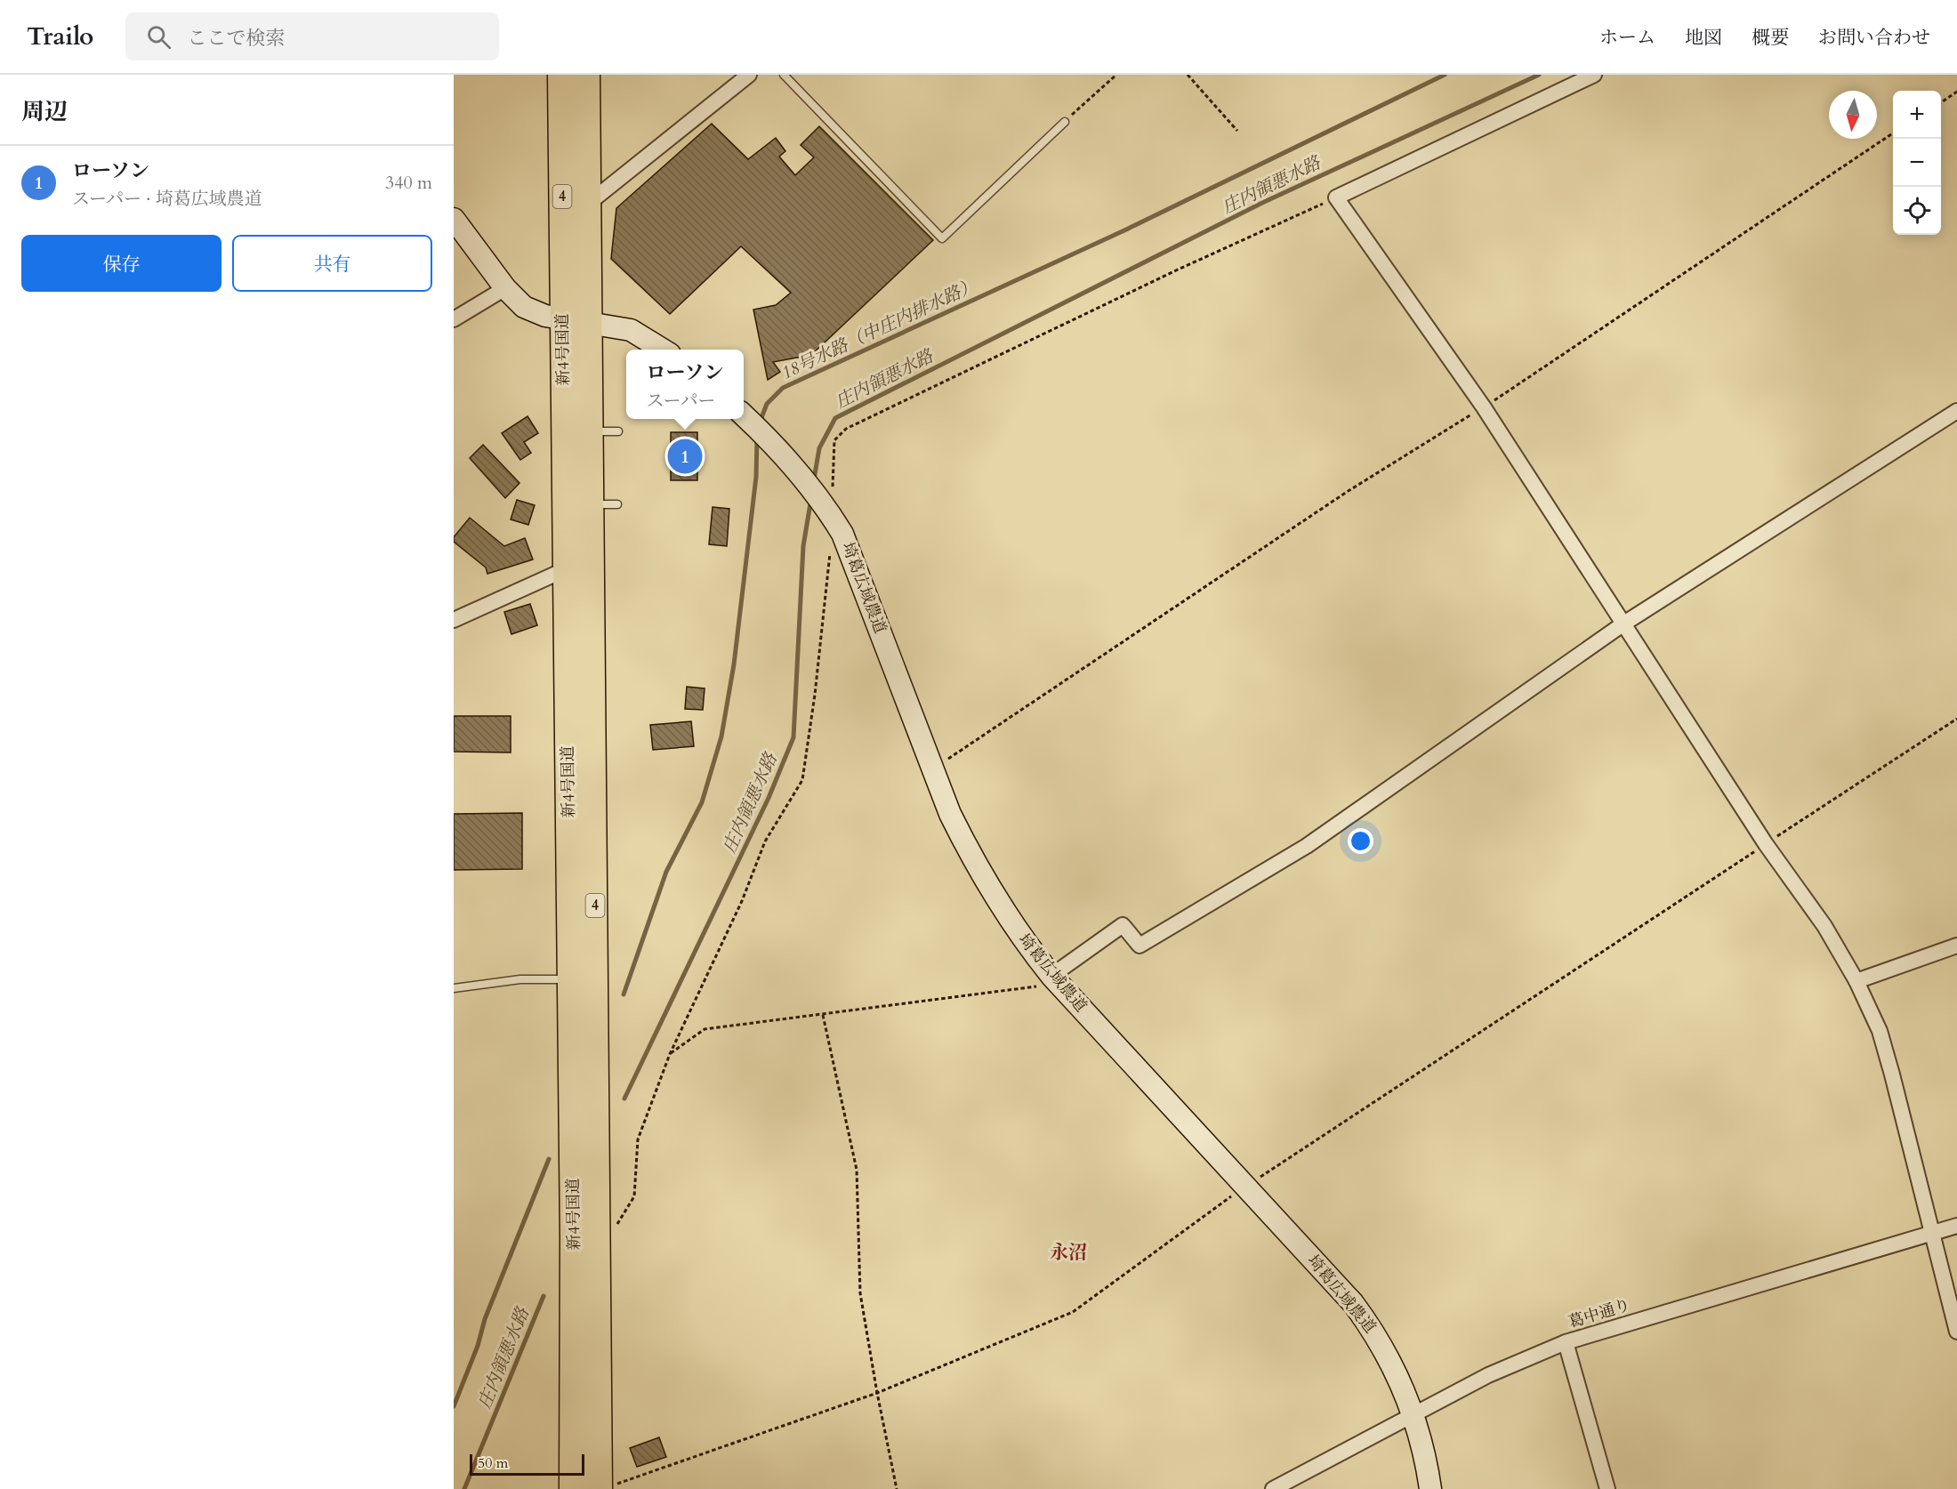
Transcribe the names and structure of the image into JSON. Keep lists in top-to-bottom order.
{
  "streets": {
    "highway": ["4", "新4号国道"],
    "street": ["埼葛広域農道", "葛中通り"]
  },
  "crossings": [
    ["埼葛広域農道", "葛中通り"]
  ],
  "districts": ["永沼"],
  "water": ["庄内領悪水路", "18号水路（中庄内排水路）"],
  "scale_bar": "50 m",
  "north": "bottom",
  "page": {
    "header": "Trailo",
    "search": "ここで検索",
    "nav": [
      "ホーム",
      "地図",
      "概要",
      "お問い合わせ"
    ],
    "heading": "周辺",
    "map_buttons": ["+", "−"],
    "list": [
      {
        "mark": "1",
        "name": "ローソン",
        "note": "スーパー · 埼葛広域農道",
        "value": "340 m"
      }
    ],
    "buttons": ["保存", "共有"],
    "popup": ["ローソン", "スーパー"],
    "pins": "1",
    "scale": "50 m"
  }
}
